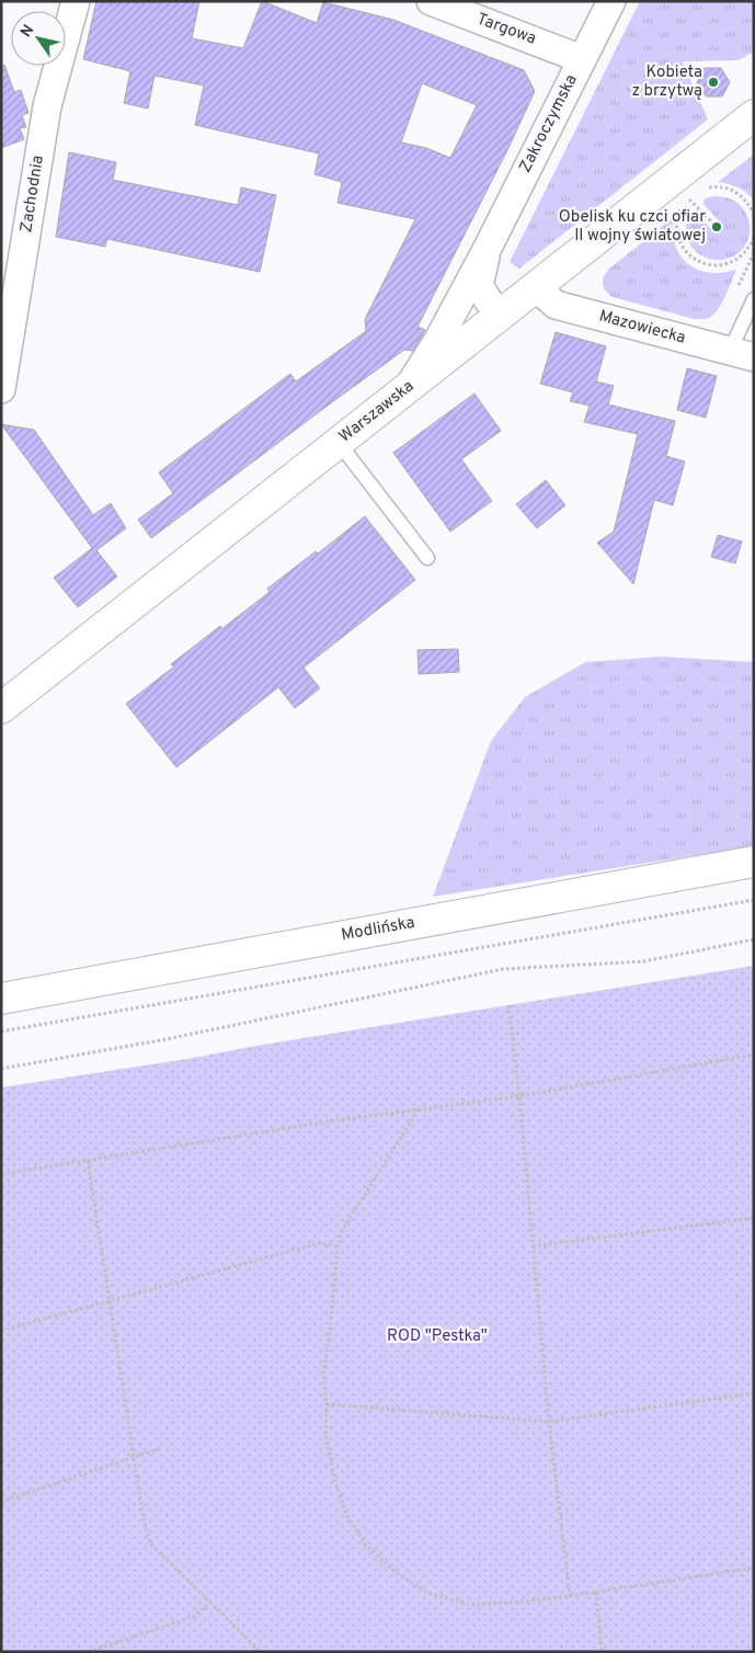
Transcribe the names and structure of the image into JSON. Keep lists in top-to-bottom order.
{
  "streets": {
    "street": [
      "Targowa",
      "Zakroczymska",
      "Zachodnia",
      "Mazowiecka",
      "Warszawska",
      "Modlińska"
    ]
  },
  "crossings": [
    ["Targowa", "Zakroczymska"],
    ["Zakroczymska", "Warszawska"],
    ["Mazowiecka", "Warszawska"]
  ],
  "parks": ["ROD \"Pestka\""],
  "places": ["Kobieta z brzytwą", "Obelisk ku czci ofiar II wojny światowej"],
  "north": "top left"
}
